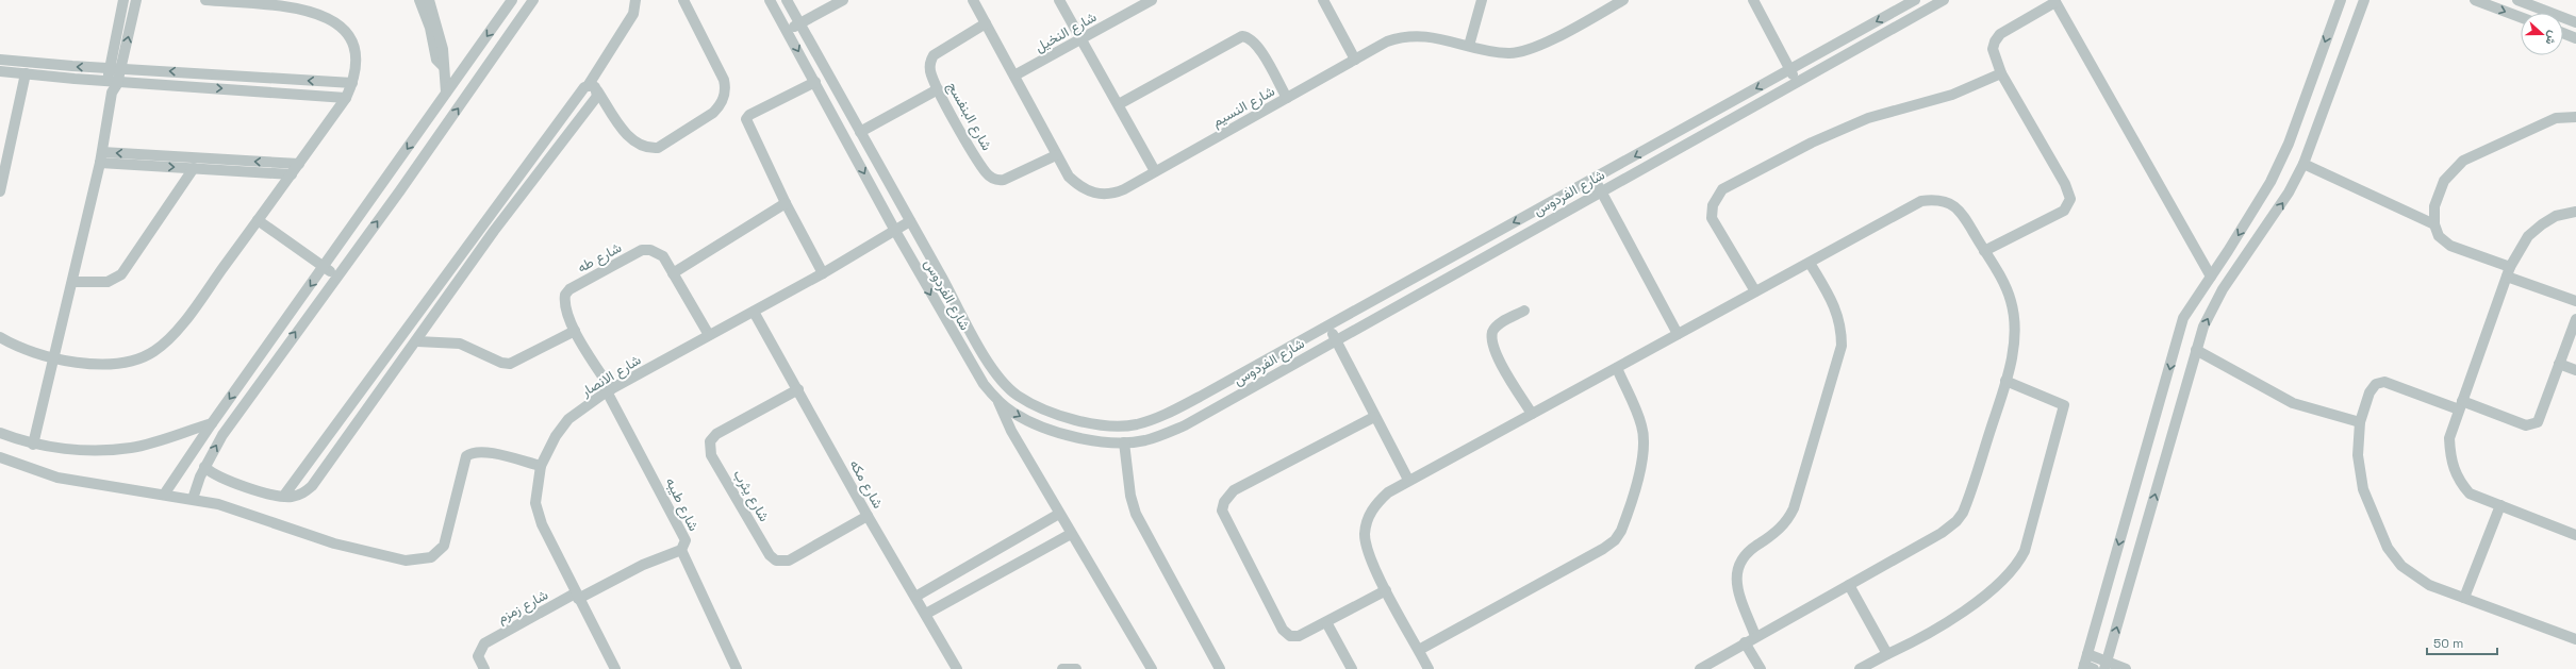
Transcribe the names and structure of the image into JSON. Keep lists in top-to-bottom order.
{
  "streets": {
    "street": [
      "شارع النخيل",
      "شارع النسيم",
      "شارع البنفسج",
      "شارع الفردوس",
      "شارع طه",
      "شارع الانصار",
      "شارع مكه",
      "شارع يثرب",
      "شارع طيبه",
      "شارع زمزم"
    ]
  },
  "crossings": [
    ["شارع النخيل", "شارع النسيم"],
    ["شارع النسيم", "شارع البنفسج"],
    ["شارع الفردوس", "شارع الانصار"],
    ["شارع طه", "شارع الانصار"],
    ["شارع طه", "شارع طيبه"],
    ["شارع الانصار", "شارع مكه"],
    ["شارع الانصار", "شارع طيبه"],
    ["شارع الانصار", "شارع زمزم"],
    ["شارع مكه", "شارع يثرب"],
    ["شارع طيبه", "شارع زمزم"]
  ],
  "scale_bar": "50 m",
  "north": "right"
}
